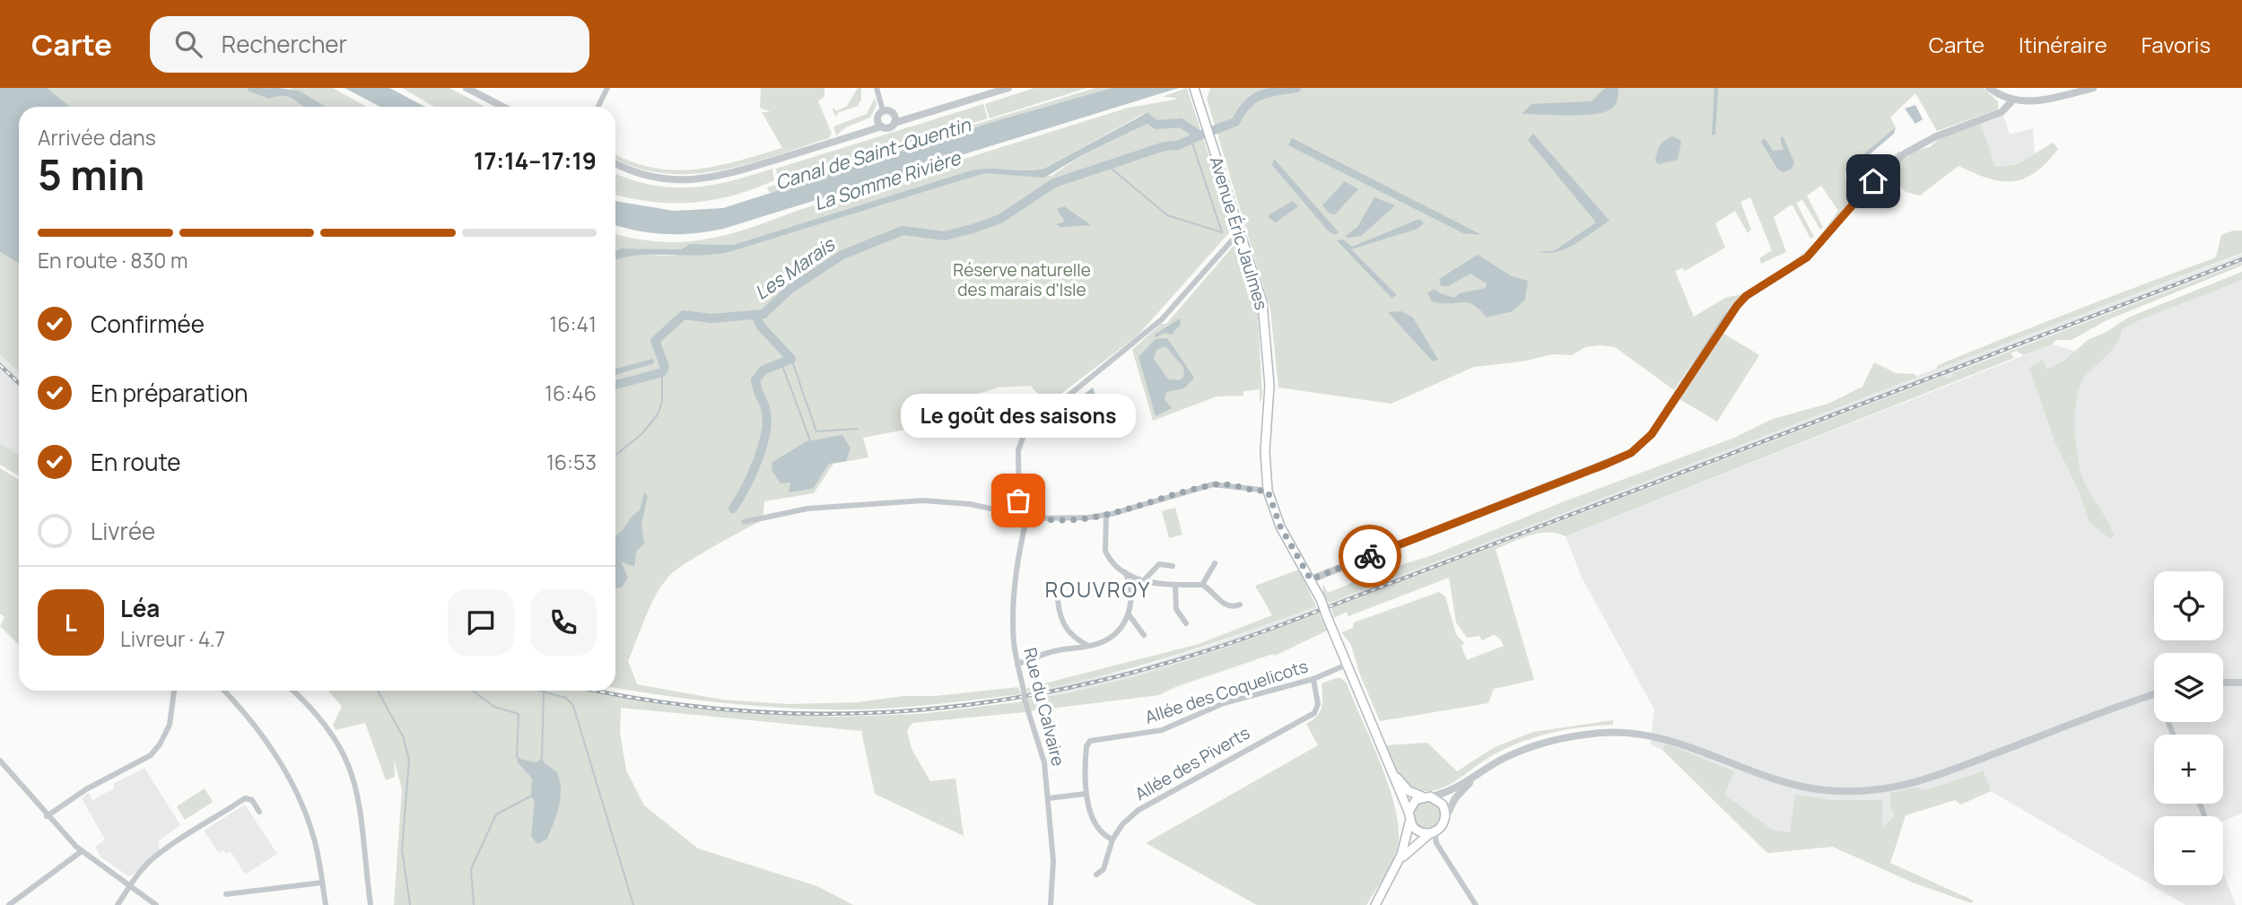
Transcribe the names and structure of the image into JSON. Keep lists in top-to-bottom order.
{
  "streets": {
    "main road": ["Avenue Éric Jaulmes"],
    "street": ["Allée des Coquelicots", "Rue du Calvaire", "Allée des Piverts"]
  },
  "crossings": [
    ["Avenue Éric Jaulmes", "Allée des Coquelicots"],
    ["Allée des Coquelicots", "Allée des Piverts"]
  ],
  "districts": ["ROUVROY"],
  "water": ["Canal de Saint-Quentin", "La Somme Rivière", "Les Marais"],
  "parks": ["Réserve naturelle des marais d'Isle"],
  "places": ["Le goût des saisons"],
  "page": {
    "header": "Carte",
    "search": "Rechercher",
    "nav": ["Carte", "Itinéraire", "Favoris"],
    "heading": ["5 min", "Arrivée dans", "17:14–17:19"],
    "panel": ["Léa", "Livreur · 4.7"],
    "bar": "En route · 830 m",
    "list": [
      ["Confirmée", "16:41"],
      ["En préparation", "16:46"],
      ["En route", "16:53"],
      "Livrée"
    ],
    "bubble": "Le goût des saisons",
    "map_buttons": ["+", "−"],
    "round": "L"
  }
}
